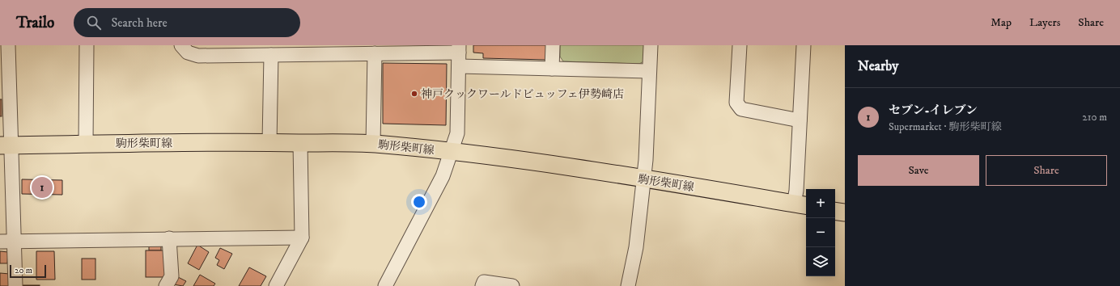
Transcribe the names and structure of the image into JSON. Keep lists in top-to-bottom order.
{
  "streets": {
    "main road": ["駒形柴町線"]
  },
  "places": ["神戸クックワールドビュッフェ伊勢崎店"],
  "scale_bar": "20 m",
  "page": {
    "header": "Trailo",
    "search": "Search here",
    "nav": ["Map", "Layers", "Share"],
    "heading": "Nearby",
    "list": [
      {
        "mark": "1",
        "name": "セブン-イレブン",
        "note": "Supermarket · 駒形柴町線",
        "value": "210 m"
      }
    ],
    "buttons": ["Save", "Share"],
    "pins": "1",
    "map_buttons": ["+", "−"],
    "scale": "20 m"
  }
}
